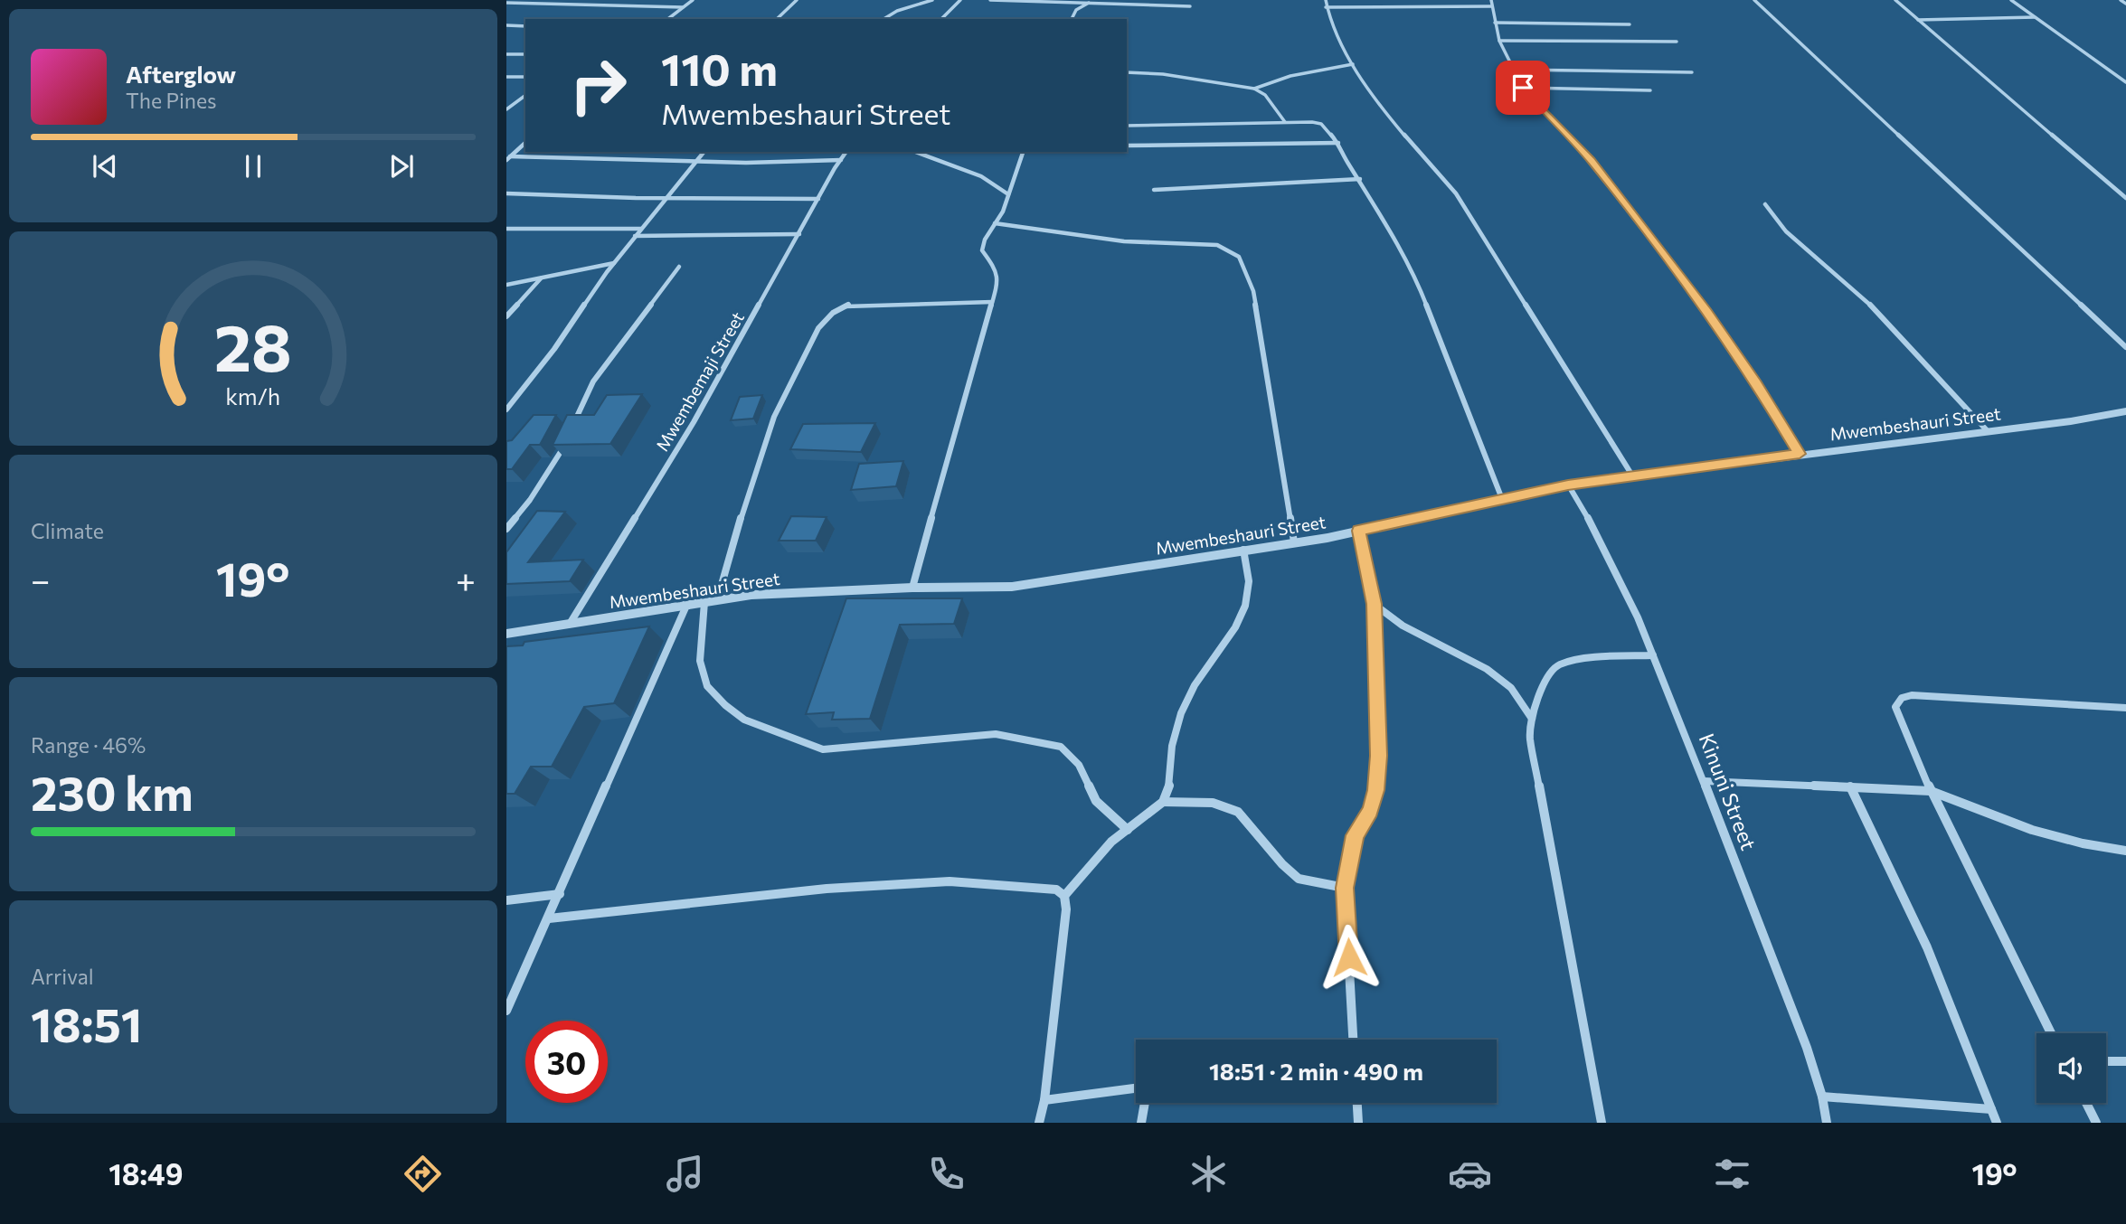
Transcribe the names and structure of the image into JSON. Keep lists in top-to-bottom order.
{
  "streets": {
    "street": ["Mwembemaji Street", "Mwembeshauri Street", "Kinuni Street"]
  },
  "crossings": [
    ["Mwembemaji Street", "Mwembeshauri Street"],
    ["Mwembeshauri Street", "Kinuni Street"]
  ],
  "page": {
    "turn": ["110 m", "Mwembeshauri Street"],
    "song": ["Afterglow", "The Pines"],
    "tile": [
      "Climate",
      ["Range · 46%", "230 km"],
      ["Arrival", "18:51"]
    ],
    "heat": ["−", "19°", "+"],
    "limit": "30",
    "trip": "18:51 · 2 min · 490 m",
    "tabs": ["18:49", "19°"],
    "gauge": ["28", "km/h"]
  }
}
